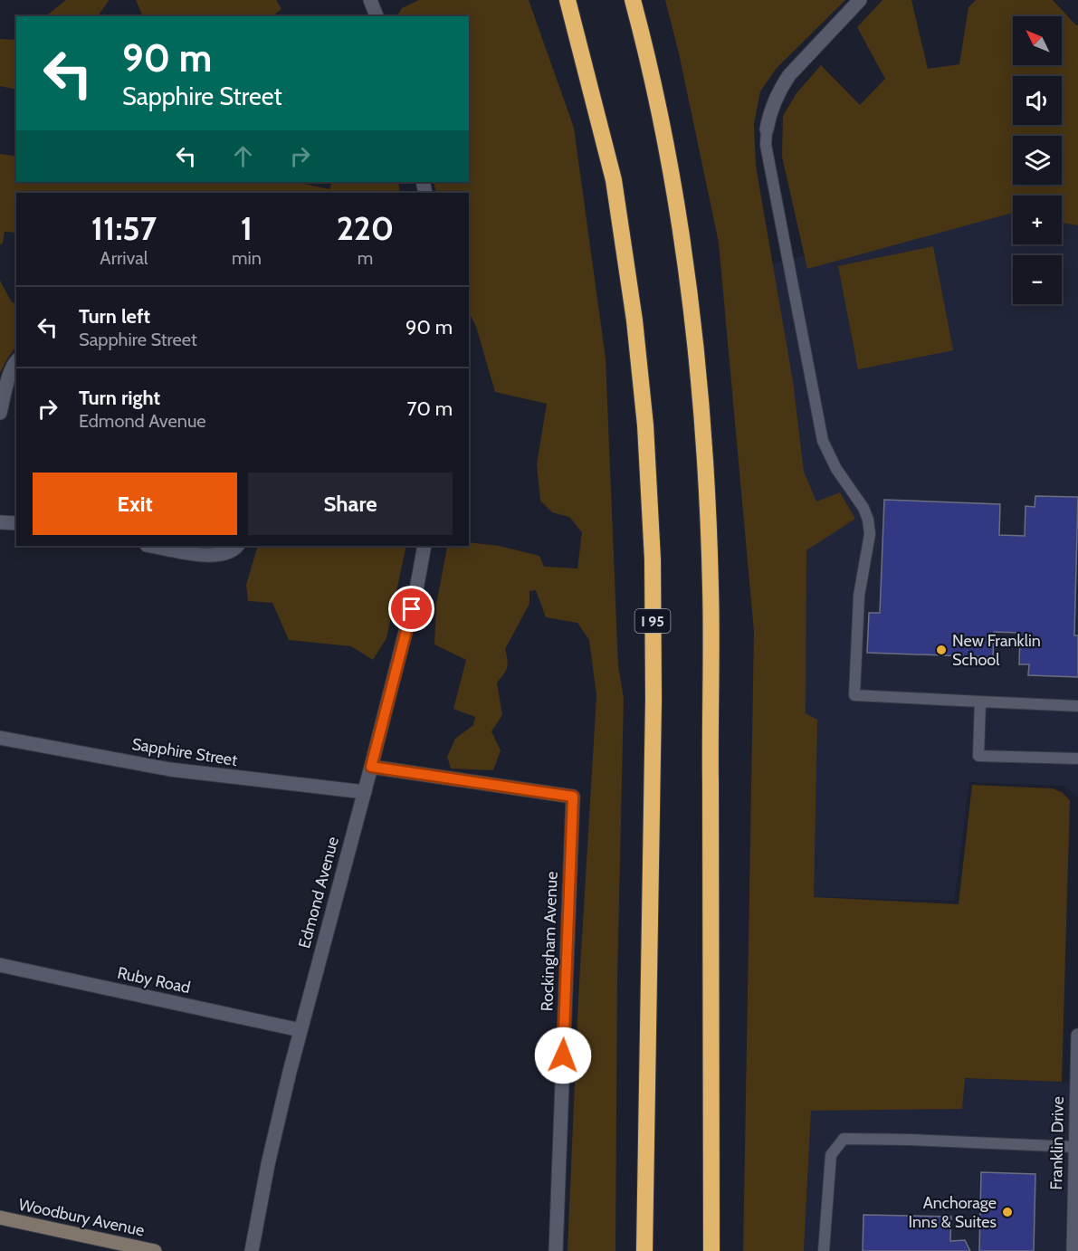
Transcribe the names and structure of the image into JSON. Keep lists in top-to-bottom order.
{
  "streets": {
    "highway": ["I 95"],
    "street": [
      "Sapphire Street",
      "Edmond Avenue",
      "Rockingham Avenue",
      "Ruby Road",
      "Franklin Drive",
      "Woodbury Avenue"
    ]
  },
  "crossings": [
    ["Sapphire Street", "Edmond Avenue"],
    ["Edmond Avenue", "Rockingham Avenue"],
    ["Edmond Avenue", "Ruby Road"]
  ],
  "places": ["New Franklin School", "Anchorage Inns & Suites"],
  "north": "top left",
  "page": {
    "map_buttons": ["+", "−"],
    "turn": ["90 m", "Sapphire Street"],
    "eta": [
      "11:57",
      "Arrival",
      "1",
      "min",
      "220",
      "m"
    ],
    "list": [
      {
        "name": "Turn left",
        "note": "Sapphire Street",
        "value": "90 m"
      },
      {
        "name": "Turn right",
        "note": "Edmond Avenue",
        "value": "70 m"
      }
    ],
    "buttons": ["Exit", "Share"]
  }
}
